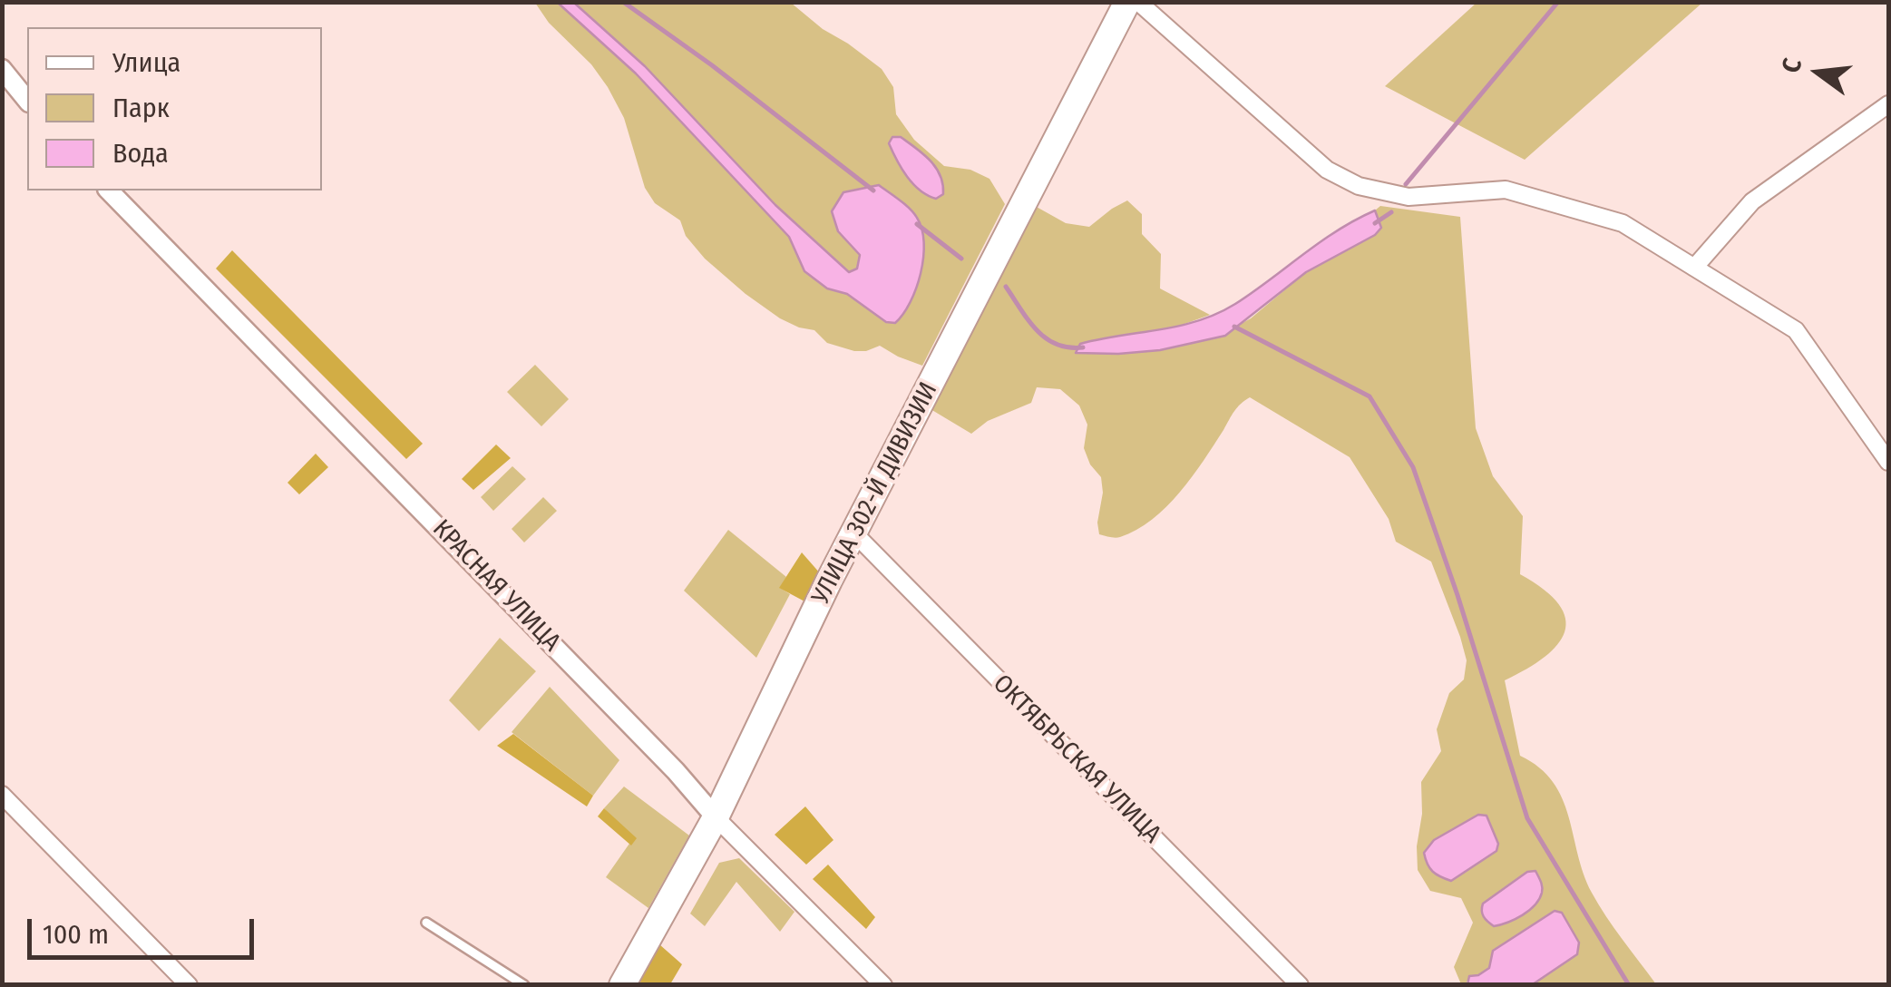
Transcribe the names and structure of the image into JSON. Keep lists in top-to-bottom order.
{
  "streets": {
    "main road": ["УЛИЦА 302-Й ДИВИЗИИ"],
    "street": ["КРАСНАЯ УЛИЦА", "ОКТЯБРЬСКАЯ УЛИЦА"]
  },
  "crossings": [
    ["УЛИЦА 302-Й ДИВИЗИИ", "КРАСНАЯ УЛИЦА"],
    ["УЛИЦА 302-Й ДИВИЗИИ", "ОКТЯБРЬСКАЯ УЛИЦА"]
  ],
  "legend": ["Улица", "Парк", "Вода"],
  "scale_bar": "100 m",
  "north": "left"
}
